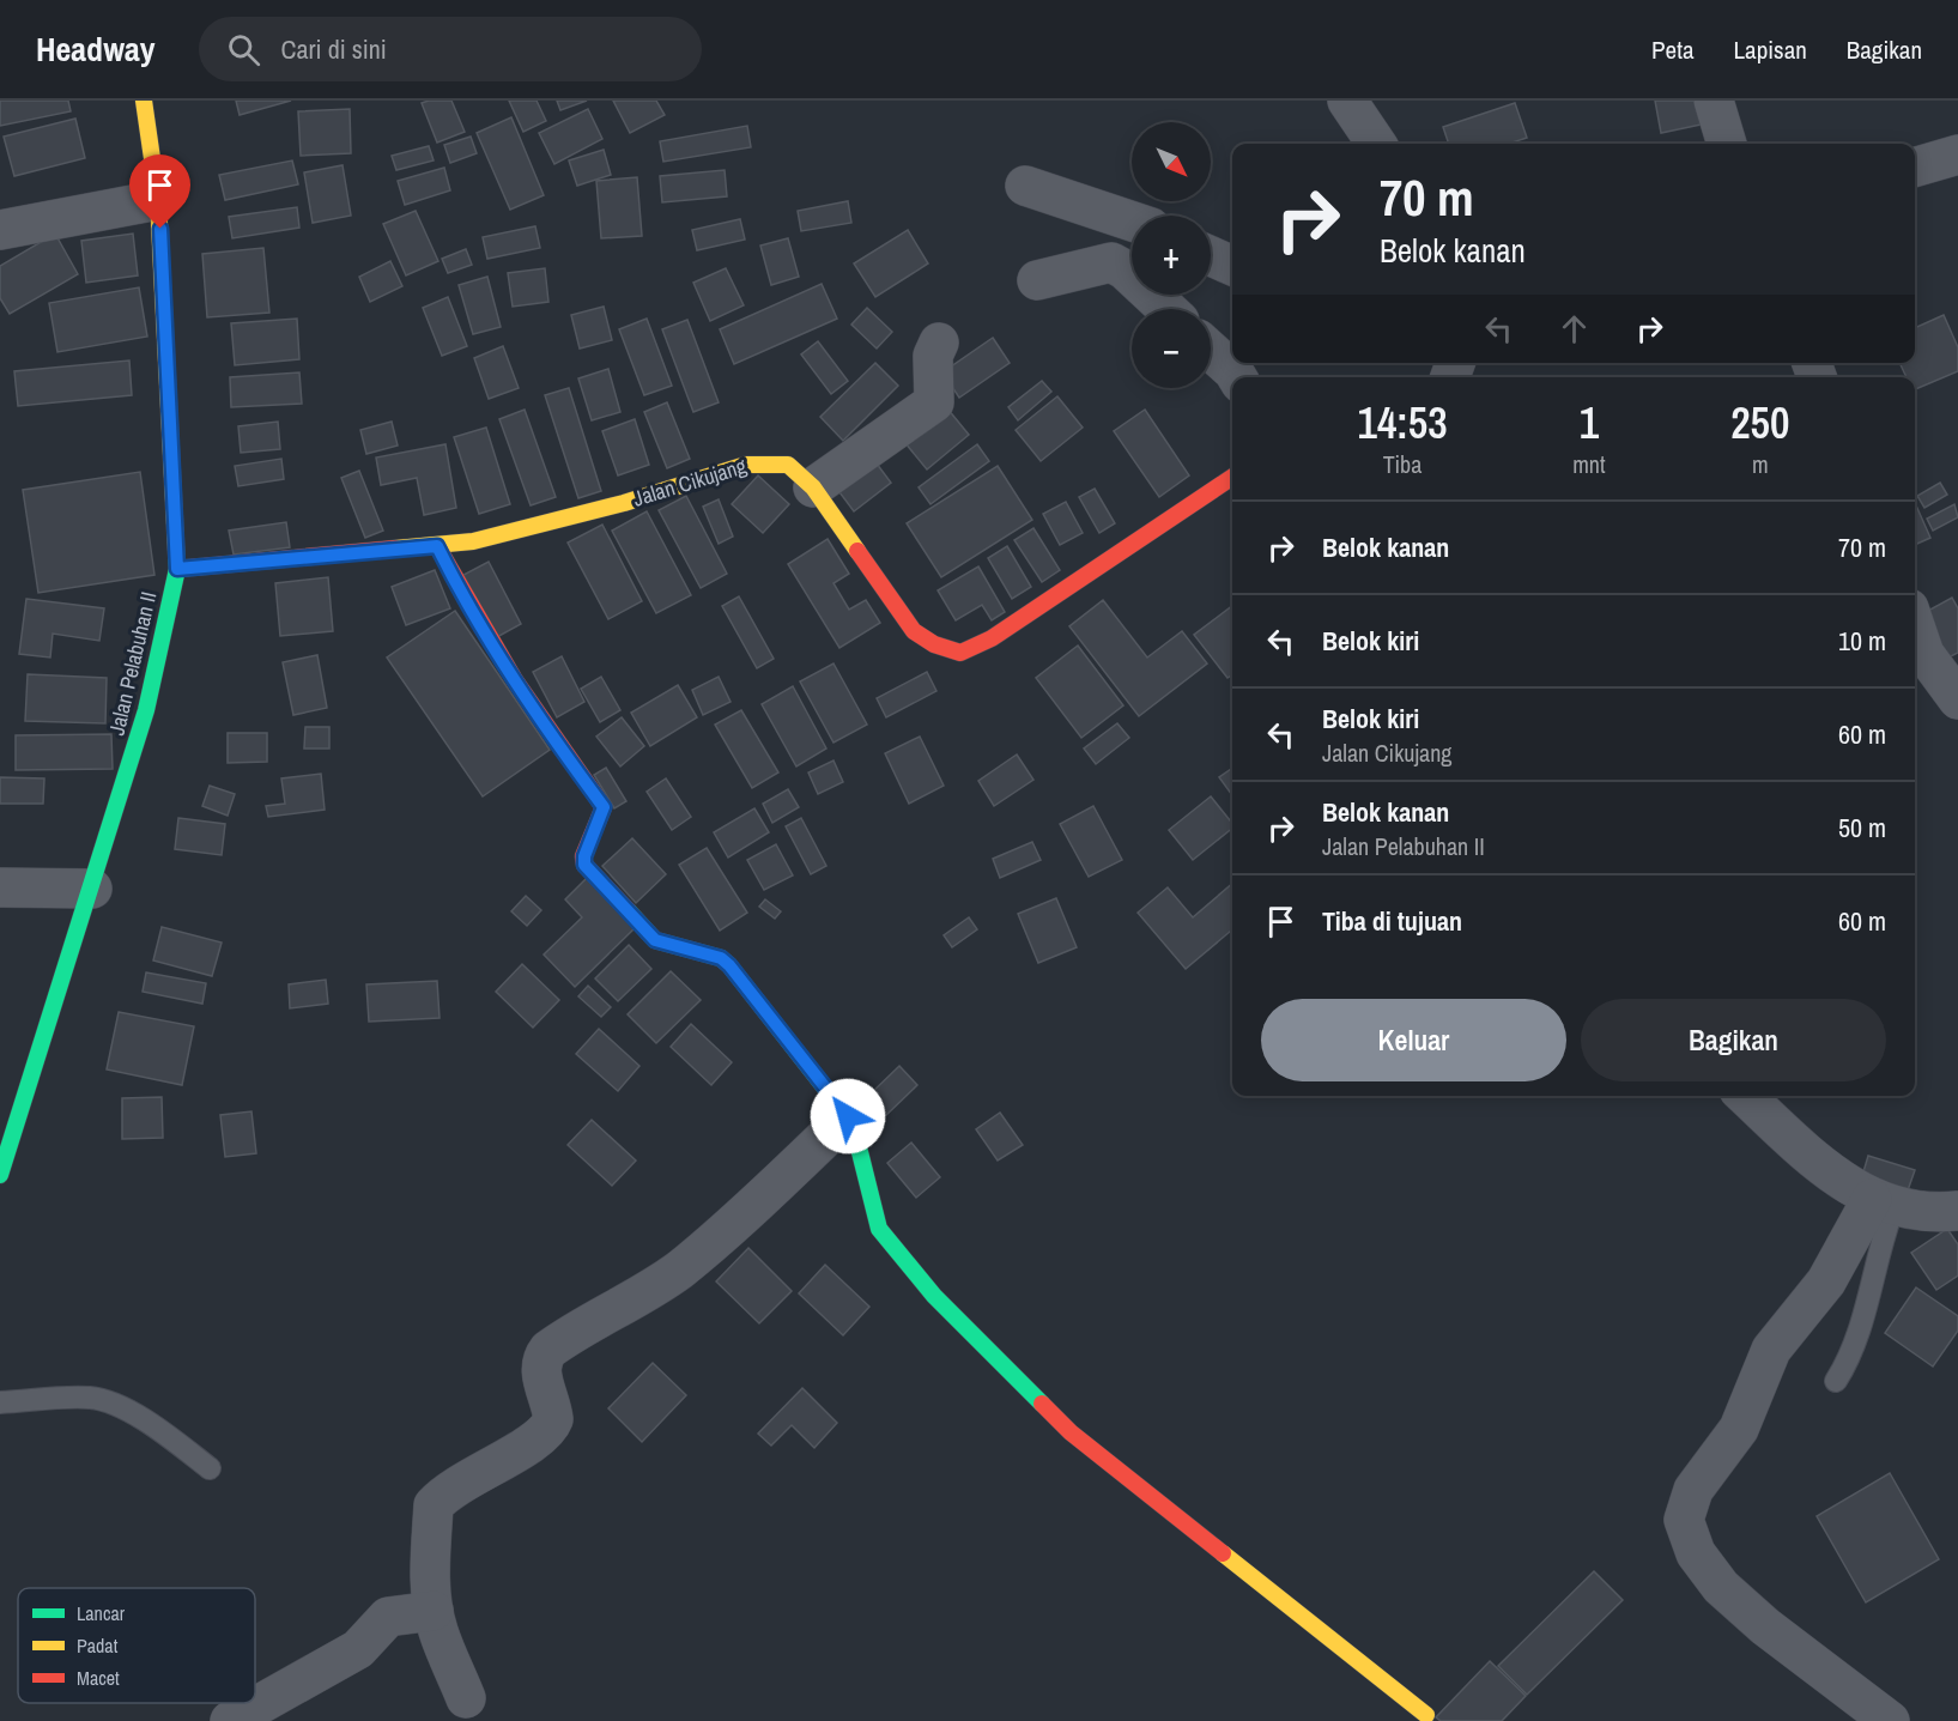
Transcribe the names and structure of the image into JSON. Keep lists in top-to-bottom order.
{
  "streets": {
    "street": ["Jalan Cikujang", "Jalan Pelabuhan II"]
  },
  "crossings": [
    ["Jalan Cikujang", "Jalan Pelabuhan II"]
  ],
  "legend": ["Lancar", "Padat", "Macet"],
  "north": "bottom right",
  "page": {
    "header": "Headway",
    "search": "Cari di sini",
    "nav": ["Peta", "Lapisan", "Bagikan"],
    "map_buttons": ["+", "−"],
    "turn": ["70 m", "Belok kanan"],
    "eta": [
      "14:53",
      "Tiba",
      "1",
      "mnt",
      "250",
      "m"
    ],
    "list": [
      {
        "name": "Belok kanan",
        "value": "70 m"
      },
      {
        "name": "Belok kiri",
        "value": "10 m"
      },
      {
        "name": "Belok kiri",
        "note": "Jalan Cikujang",
        "value": "60 m"
      },
      {
        "name": "Belok kanan",
        "note": "Jalan Pelabuhan II",
        "value": "50 m"
      },
      {
        "name": "Tiba di tujuan",
        "value": "60 m"
      }
    ],
    "buttons": ["Keluar", "Bagikan"]
  }
}
